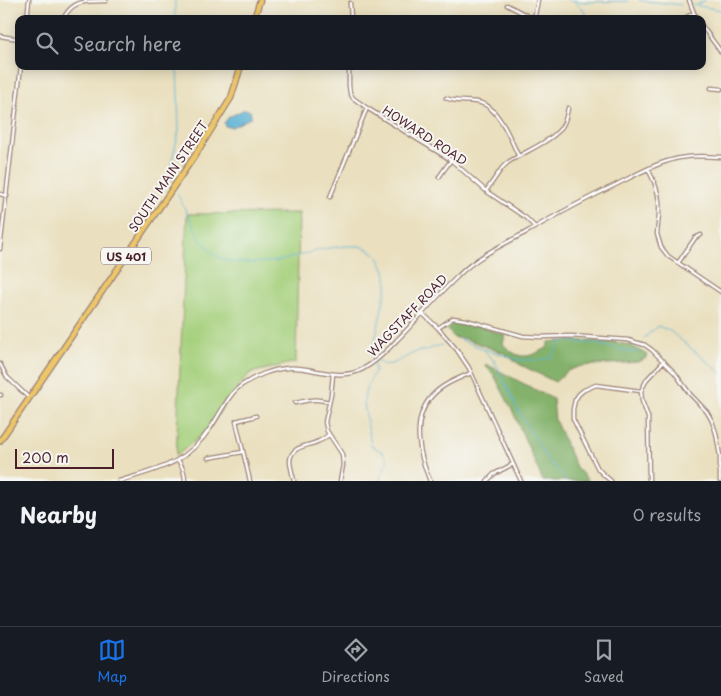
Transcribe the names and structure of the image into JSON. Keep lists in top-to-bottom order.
{
  "streets": {
    "highway": ["SOUTH MAIN STREET", "US 401"],
    "street": ["HOWARD ROAD", "WAGSTAFF ROAD"]
  },
  "crossings": [
    ["HOWARD ROAD", "WAGSTAFF ROAD"]
  ],
  "scale_bar": "200 m",
  "page": {
    "search": "Search here",
    "scale": "200 m",
    "heading": ["Nearby", "0 results"],
    "nav": ["Map", "Directions", "Saved"]
  }
}
